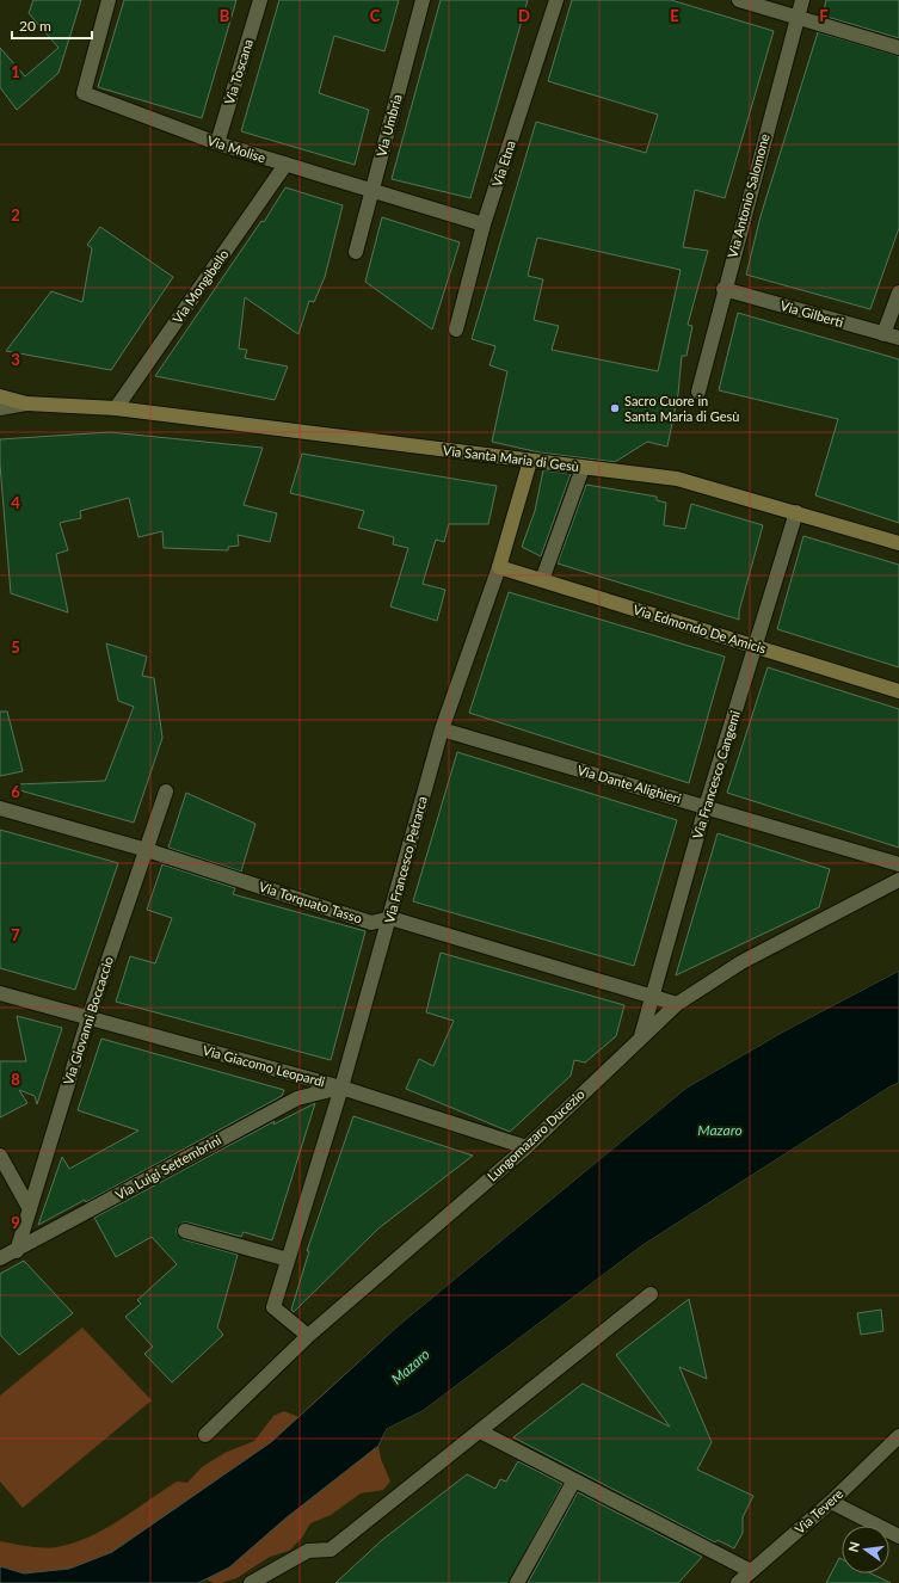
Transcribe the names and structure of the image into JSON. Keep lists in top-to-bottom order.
{
  "streets": {
    "street": [
      "Via Toscana",
      "Via Umbria",
      "Via Molise",
      "Via Etna",
      "Via Antonio Salomone",
      "Via Mongibello",
      "Via Gilberti",
      "Via Santa Maria di Gesù",
      "Via Edmondo De Amicis",
      "Via Francesco Cangemi",
      "Via Dante Alighieri",
      "Via Francesco Petrarca",
      "Via Torquato Tasso",
      "Via Giovanni Boccaccio",
      "Via Giacomo Leopardi",
      "Lungomazaro Ducezio",
      "Via Luigi Settembrini",
      "Via Tevere"
    ]
  },
  "crossings": [
    ["Via Toscana", "Via Molise"],
    ["Via Umbria", "Via Molise"],
    ["Via Molise", "Via Etna"],
    ["Via Molise", "Via Mongibello"],
    ["Via Antonio Salomone", "Via Gilberti"],
    ["Via Mongibello", "Via Santa Maria di Gesù"],
    ["Via Santa Maria di Gesù", "Via Francesco Cangemi"],
    ["Via Santa Maria di Gesù", "Via Francesco Petrarca"],
    ["Via Edmondo De Amicis", "Via Francesco Cangemi"],
    ["Via Edmondo De Amicis", "Via Francesco Petrarca"],
    ["Via Francesco Cangemi", "Via Dante Alighieri"],
    ["Via Francesco Cangemi", "Via Torquato Tasso"],
    ["Via Francesco Cangemi", "Lungomazaro Ducezio"],
    ["Via Dante Alighieri", "Via Francesco Petrarca"],
    ["Via Francesco Petrarca", "Via Torquato Tasso"],
    ["Via Francesco Petrarca", "Via Giacomo Leopardi"],
    ["Via Francesco Petrarca", "Lungomazaro Ducezio"],
    ["Via Francesco Petrarca", "Via Luigi Settembrini"],
    ["Via Torquato Tasso", "Via Giovanni Boccaccio"],
    ["Via Torquato Tasso", "Lungomazaro Ducezio"],
    ["Via Giovanni Boccaccio", "Via Giacomo Leopardi"],
    ["Via Giovanni Boccaccio", "Via Luigi Settembrini"],
    ["Via Giacomo Leopardi", "Lungomazaro Ducezio"],
    ["Via Giacomo Leopardi", "Via Luigi Settembrini"]
  ],
  "water": ["Mazaro"],
  "places": ["Sacro Cuore in Santa Maria di Gesù"],
  "scale_bar": "20 m",
  "north": "left",
  "grid": {
    "columns": [
      "B",
      "C",
      "D",
      "E",
      "F"
    ],
    "rows": [
      "1",
      "2",
      "3",
      "4",
      "5",
      "6",
      "7",
      "8",
      "9"
    ]
  }
}
